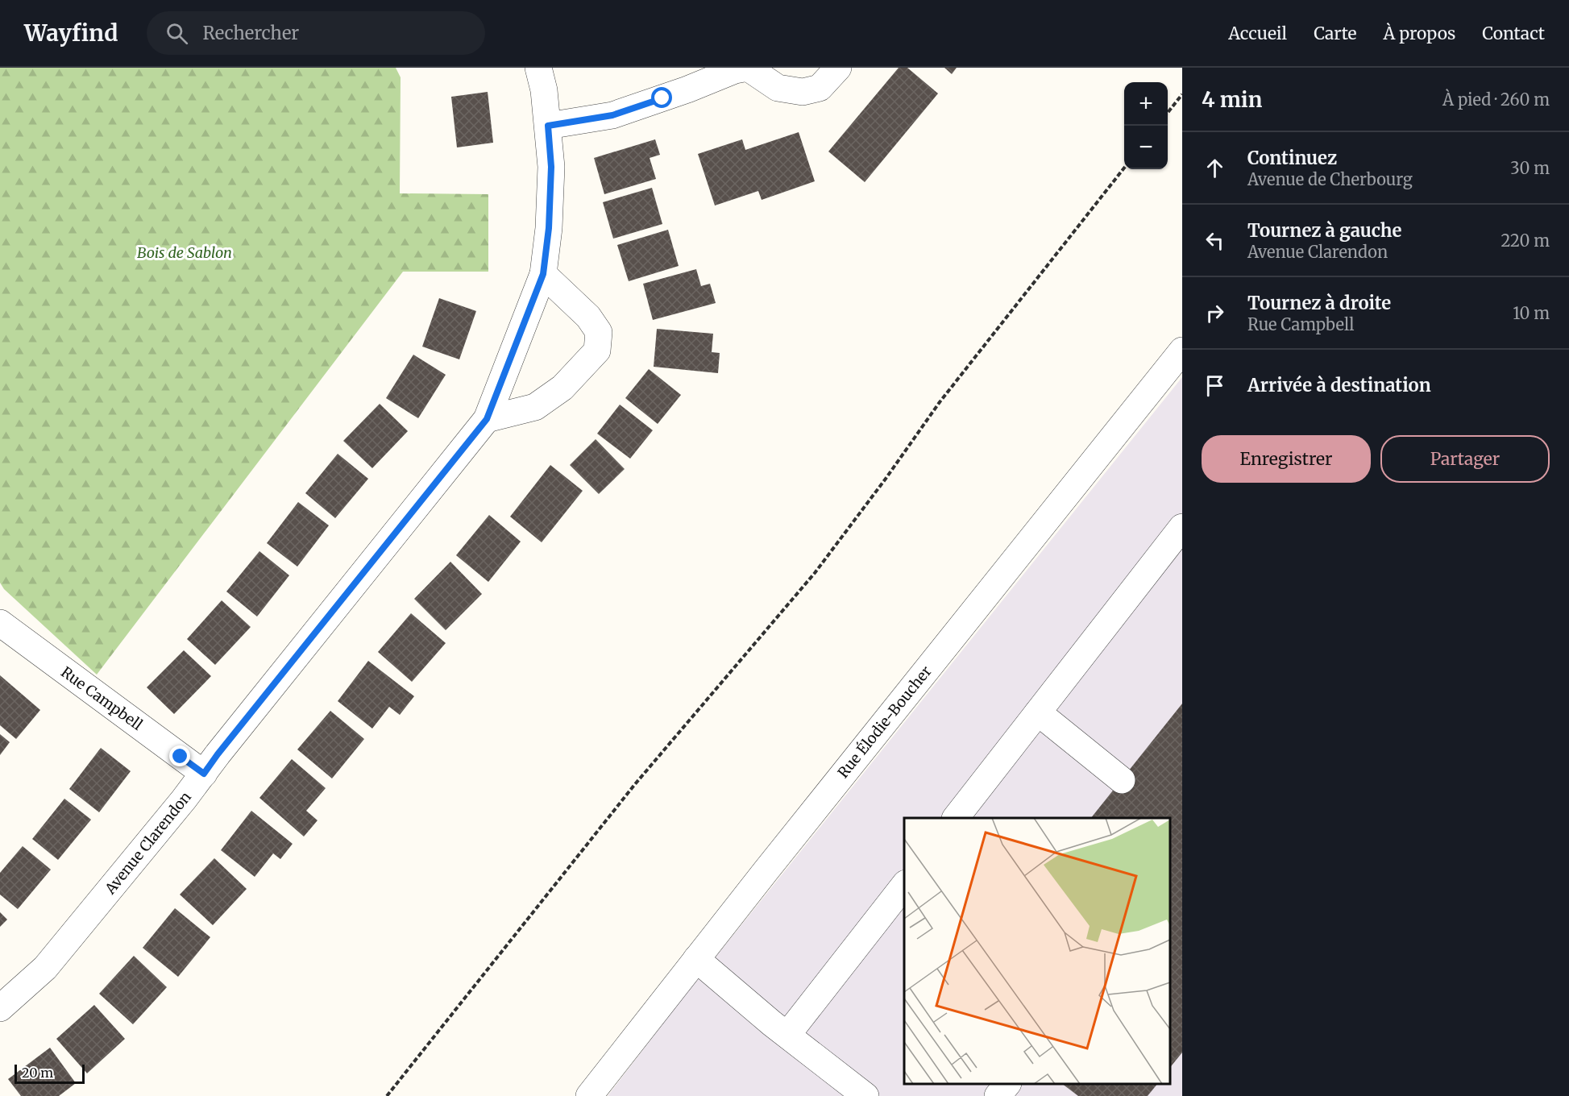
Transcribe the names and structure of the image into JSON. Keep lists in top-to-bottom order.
{
  "streets": {
    "street": ["Rue Campbell", "Rue Élodie-Boucher", "Avenue Clarendon"]
  },
  "crossings": [
    ["Rue Campbell", "Avenue Clarendon"]
  ],
  "parks": ["Bois de Sablon"],
  "scale_bar": "20 m",
  "page": {
    "header": "Wayfind",
    "search": "Rechercher",
    "nav": [
      "Accueil",
      "Carte",
      "À propos",
      "Contact"
    ],
    "heading": ["4 min", "À pied · 260 m"],
    "map_buttons": ["+", "−"],
    "list": [
      ["Continuez", "Avenue de Cherbourg", "30 m"],
      ["Tournez à gauche", "Avenue Clarendon", "220 m"],
      ["Tournez à droite", "Rue Campbell", "10 m"],
      "Arrivée à destination"
    ],
    "buttons": ["Enregistrer", "Partager"],
    "scale": "20 m"
  }
}
